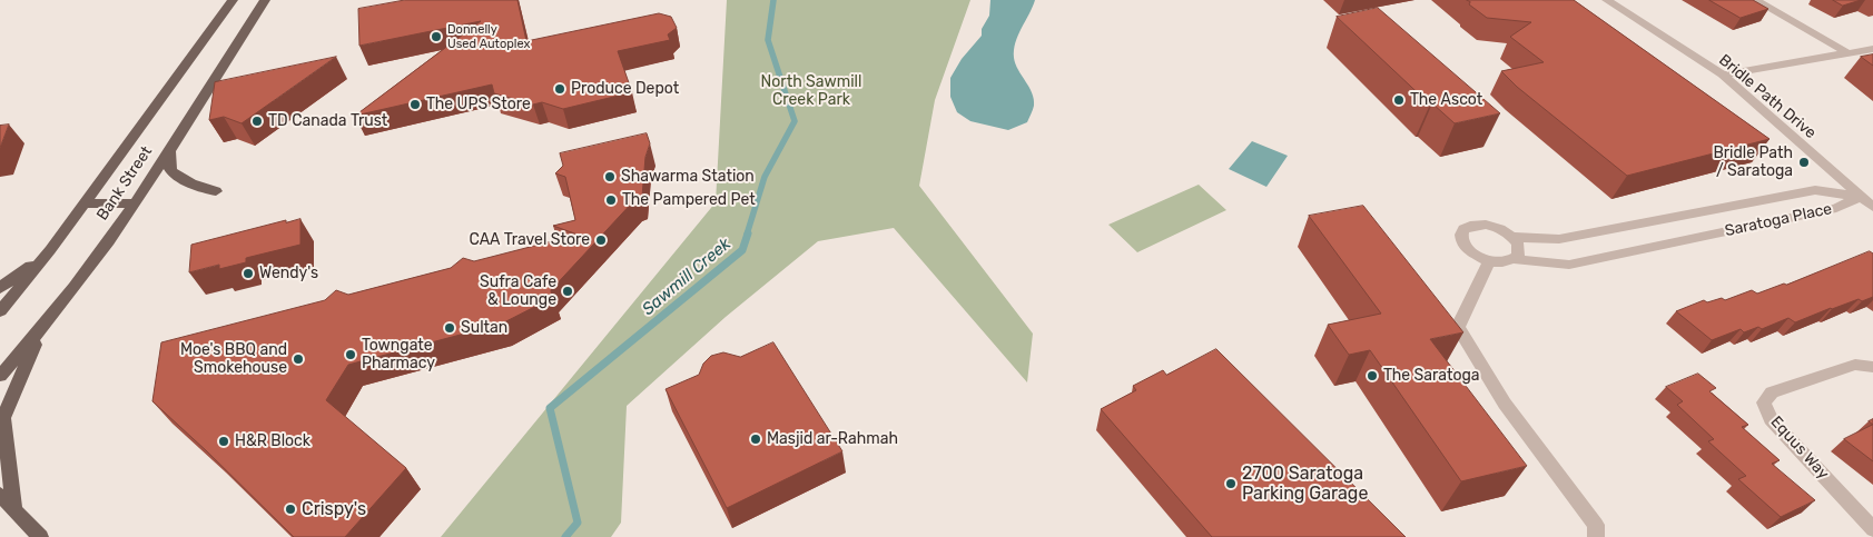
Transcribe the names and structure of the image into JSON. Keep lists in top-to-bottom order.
{
  "streets": {
    "main road": ["Bank Street"],
    "street": ["Bridle Path Drive", "Saratoga Place", "Equus Way"]
  },
  "crossings": [
    ["Bridle Path Drive", "Saratoga Place"]
  ],
  "water": ["Sawmill Creek"],
  "parks": ["North Sawmill Creek Park"],
  "places": [
    "Donnelly Used Autoplex",
    "Produce Depot",
    "The Ascot",
    "The UPS Store",
    "TD Canada Trust",
    "Bridle Path / Saratoga",
    "Shawarma Station",
    "The Pampered Pet",
    "CAA Travel Store",
    "Wendy's",
    "Sufra Cafe & Lounge",
    "Sultan",
    "Towngate Pharmacy",
    "Moe's BBQ and Smokehouse",
    "The Saratoga",
    "Masjid ar-Rahmah",
    "H&R Block",
    "2700 Saratoga Parking Garage",
    "Crispy's"
  ]
}
